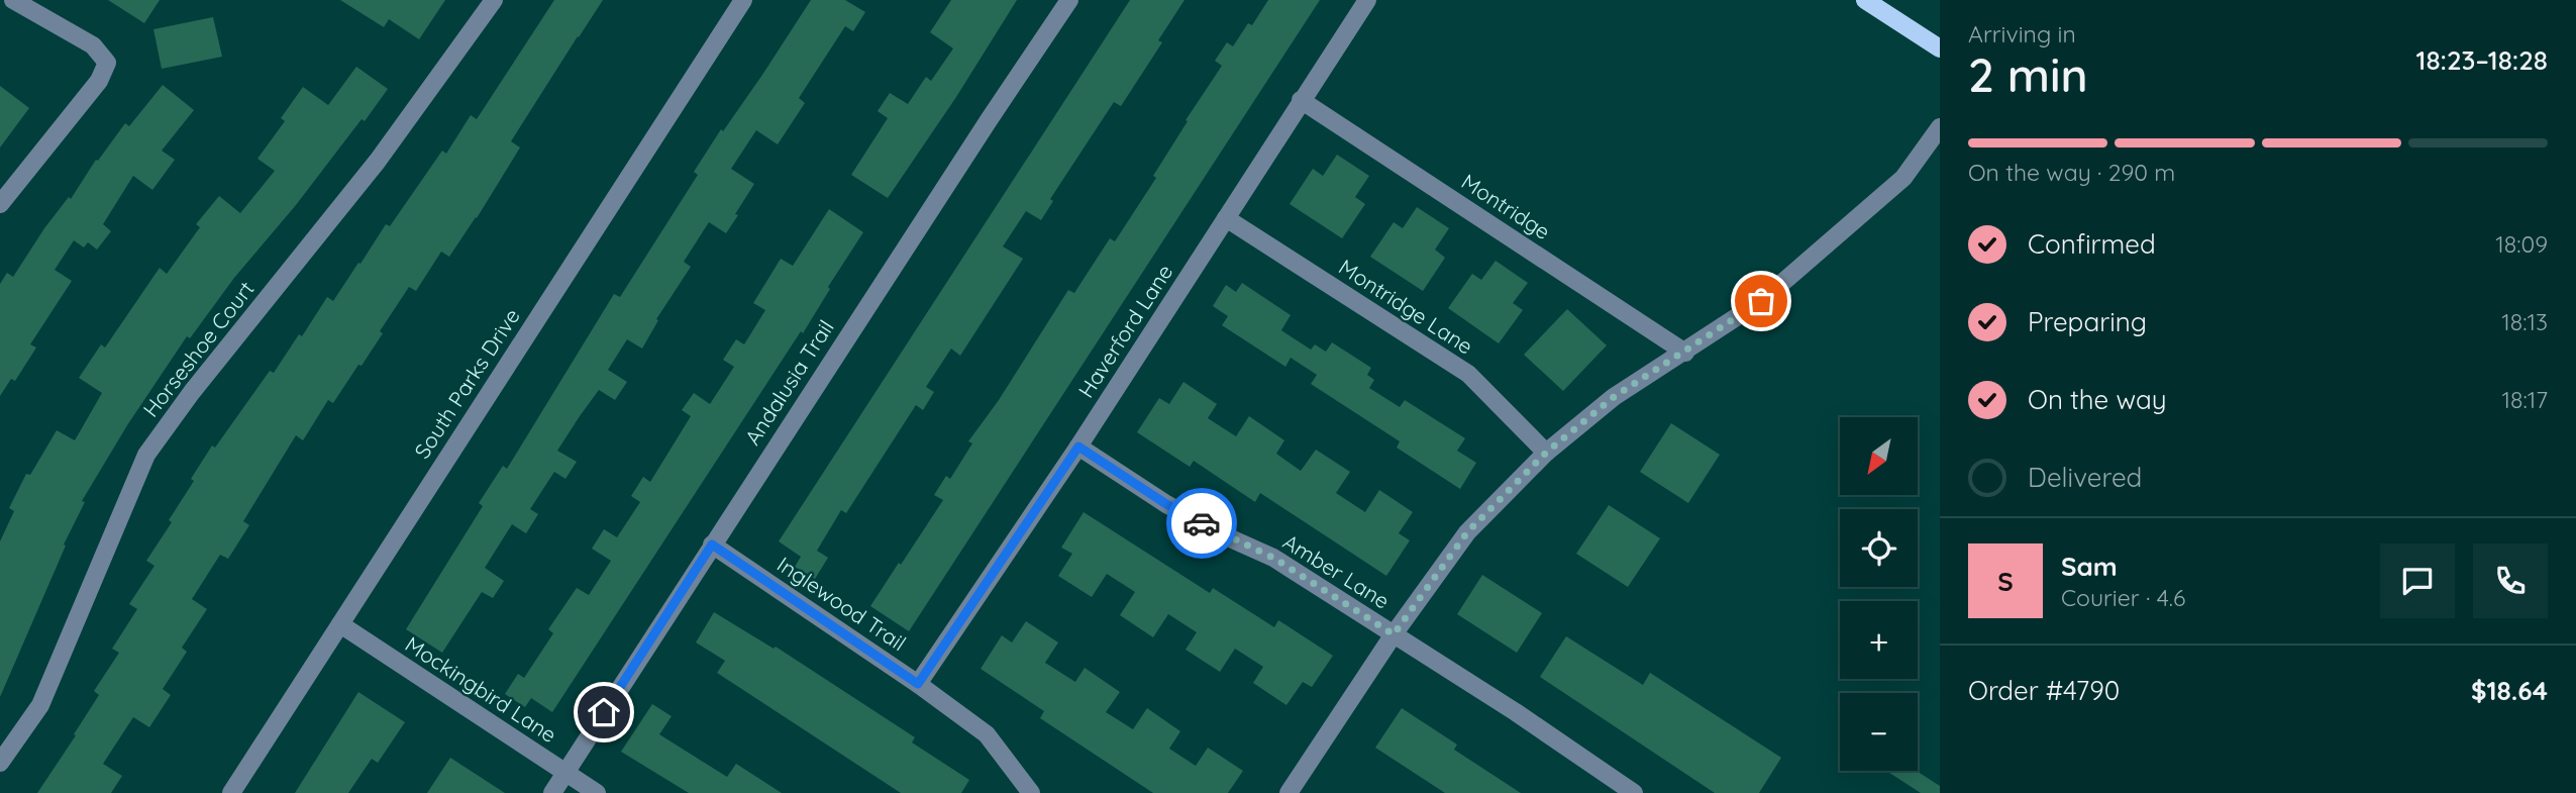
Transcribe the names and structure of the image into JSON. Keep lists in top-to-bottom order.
{
  "streets": {
    "street": [
      "Montridge",
      "Montridge Lane",
      "Haverford Lane",
      "Horseshoe Court",
      "Andalusia Trail",
      "South Parks Drive",
      "Amber Lane",
      "Inglewood Trail",
      "Mockingbird Lane"
    ]
  },
  "crossings": [
    ["Montridge", "Haverford Lane"],
    ["Montridge Lane", "Haverford Lane"],
    ["Haverford Lane", "Amber Lane"],
    ["Haverford Lane", "Inglewood Trail"],
    ["Andalusia Trail", "Inglewood Trail"],
    ["Andalusia Trail", "Mockingbird Lane"],
    ["South Parks Drive", "Mockingbird Lane"]
  ],
  "north": "bottom left",
  "page": {
    "heading": ["2 min", "Arriving in", "18:23–18:28"],
    "panel": [
      "Sam",
      "Courier · 4.6",
      "Order #4790",
      "$18.64"
    ],
    "bar": "On the way · 290 m",
    "list": [
      ["Confirmed", "18:09"],
      ["Preparing", "18:13"],
      ["On the way", "18:17"],
      "Delivered"
    ],
    "map_buttons": ["+", "−"],
    "round": "S"
  }
}
